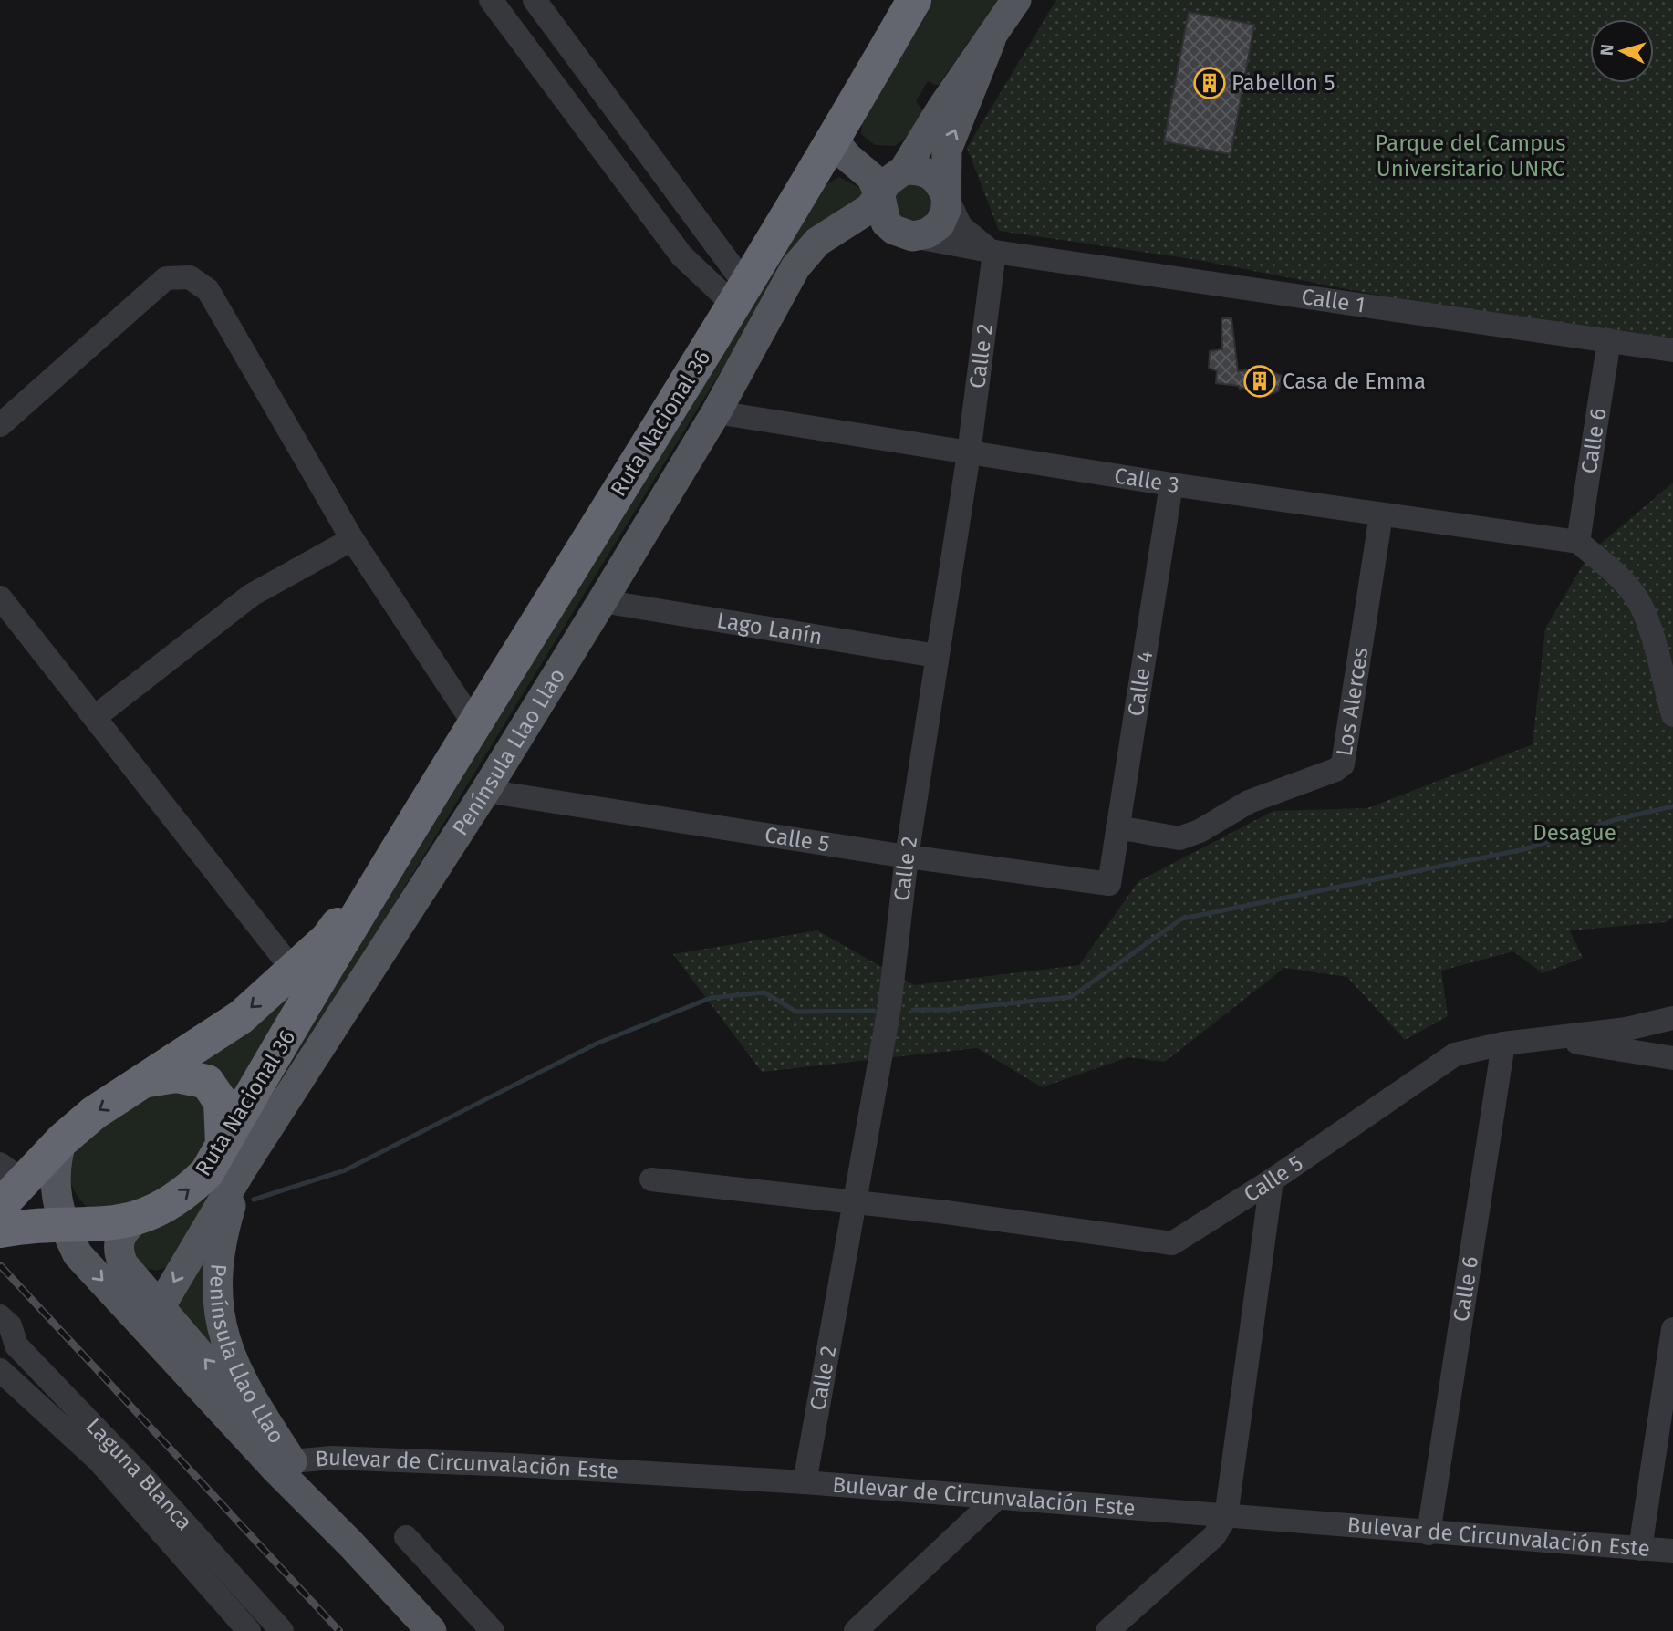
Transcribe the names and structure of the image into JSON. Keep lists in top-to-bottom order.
{
  "streets": {
    "highway": ["Ruta Nacional 36"],
    "main road": ["Península Llao Llao"],
    "street": [
      "Calle 1",
      "Calle 2",
      "Calle 6",
      "Calle 3",
      "Lago Lanín",
      "Calle 4",
      "Los Alerces",
      "Calle 5",
      "Bulevar de Circunvalación Este",
      "Laguna Blanca"
    ]
  },
  "crossings": [
    ["Calle 1", "Calle 2"],
    ["Calle 1", "Calle 6"],
    ["Calle 1", "Península Llao Llao"],
    ["Calle 2", "Calle 3"],
    ["Calle 2", "Lago Lanín"],
    ["Calle 2", "Calle 5"],
    ["Calle 2", "Bulevar de Circunvalación Este"],
    ["Ruta Nacional 36", "Península Llao Llao"],
    ["Calle 6", "Calle 3"],
    ["Calle 6", "Calle 5"],
    ["Calle 6", "Bulevar de Circunvalación Este"],
    ["Calle 3", "Calle 4"],
    ["Calle 3", "Los Alerces"],
    ["Calle 3", "Península Llao Llao"],
    ["Lago Lanín", "Península Llao Llao"],
    ["Calle 4", "Los Alerces"],
    ["Calle 4", "Calle 5"],
    ["Península Llao Llao", "Calle 5"],
    ["Península Llao Llao", "Bulevar de Circunvalación Este"]
  ],
  "parks": ["Parque del Campus Universitario UNRC", "Desague"],
  "places": {
    "building": ["Pabellon 5", "Casa de Emma"]
  },
  "north": "left"
}
